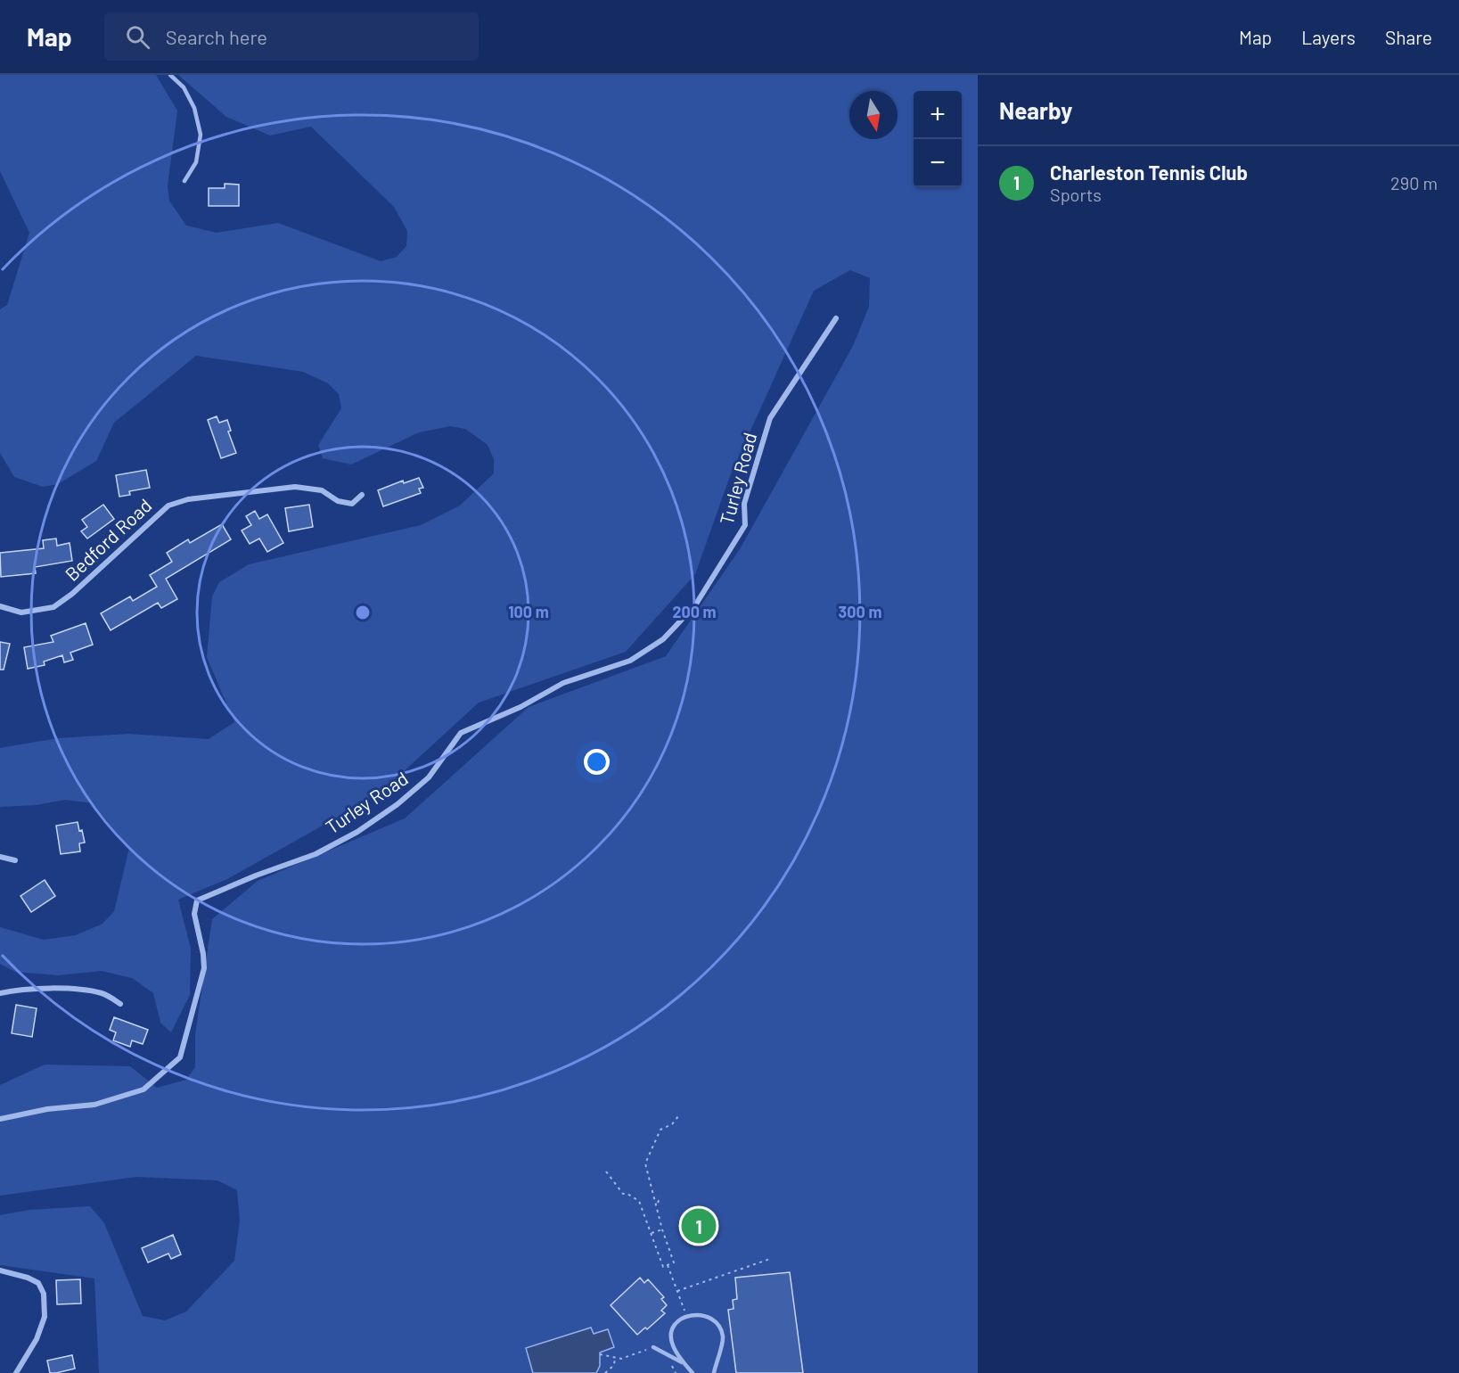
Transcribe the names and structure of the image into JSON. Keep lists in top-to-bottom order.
{
  "streets": {
    "street": ["Turley Road", "Bedford Road"]
  },
  "north": "bottom",
  "page": {
    "header": "Map",
    "search": "Search here",
    "nav": ["Map", "Layers", "Share"],
    "heading": "Nearby",
    "map_buttons": ["+", "−"],
    "list": [
      {
        "mark": "1",
        "name": "Charleston Tennis Club",
        "note": "Sports",
        "value": "290 m"
      }
    ],
    "pins": "1"
  },
  "rings": ["100 m", "200 m", "300 m"]
}
